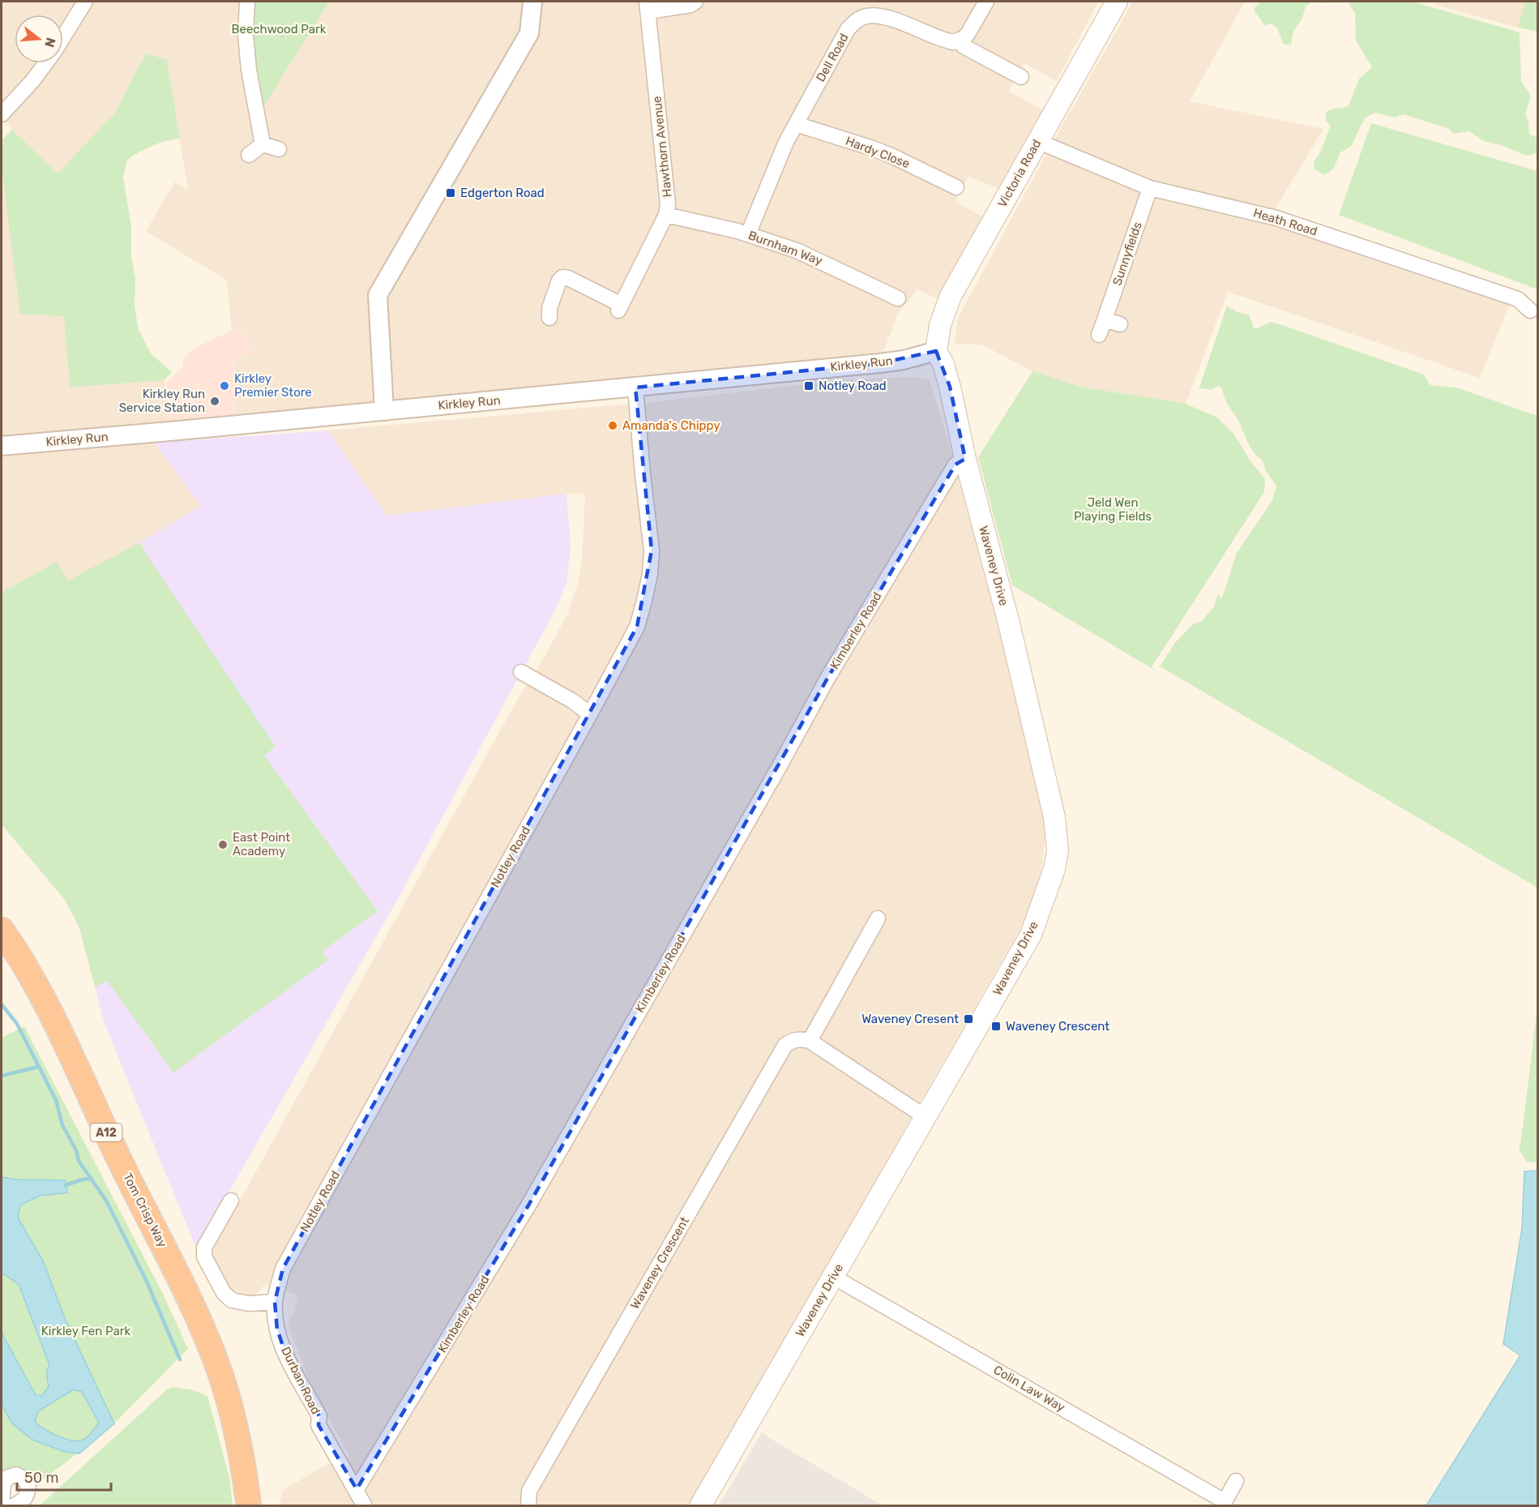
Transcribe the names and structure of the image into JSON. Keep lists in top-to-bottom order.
{
  "streets": {
    "highway": ["A12", "Tom Crisp Way"],
    "main road": ["Victoria Road", "Waveney Drive"],
    "street": [
      "Dell Road",
      "Hawthorn Avenue",
      "Hardy Close",
      "Heath Road",
      "Burnham Way",
      "Sunnyfields",
      "Kirkley Run",
      "Kimberley Road",
      "Notley Road",
      "Waveney Crescent",
      "Durban Road",
      "Colin Law Way"
    ]
  },
  "crossings": [
    ["Dell Road", "Hardy Close"],
    ["Dell Road", "Burnham Way"],
    ["Hawthorn Avenue", "Burnham Way"],
    ["Victoria Road", "Heath Road"],
    ["Victoria Road", "Kirkley Run"],
    ["Victoria Road", "Waveney Drive"],
    ["Heath Road", "Sunnyfields"],
    ["Kirkley Run", "Waveney Drive"],
    ["Kirkley Run", "Notley Road"],
    ["Waveney Drive", "Kimberley Road"],
    ["Waveney Drive", "Colin Law Way"],
    ["Kimberley Road", "Durban Road"],
    ["Notley Road", "Durban Road"]
  ],
  "parks": ["Beechwood Park", "Jeld Wen Playing Fields", "Kirkley Fen Park"],
  "places": {
    "transit": [
      "Edgerton Road",
      "Notley Road",
      "Waveney Cresent",
      "Waveney Crescent"
    ],
    "other": [
      "Kirkley Premier Store",
      "Kirkley Run Service Station",
      "Amanda's Chippy",
      "East Point Academy"
    ]
  },
  "scale_bar": "50 m",
  "north": "right"
}
